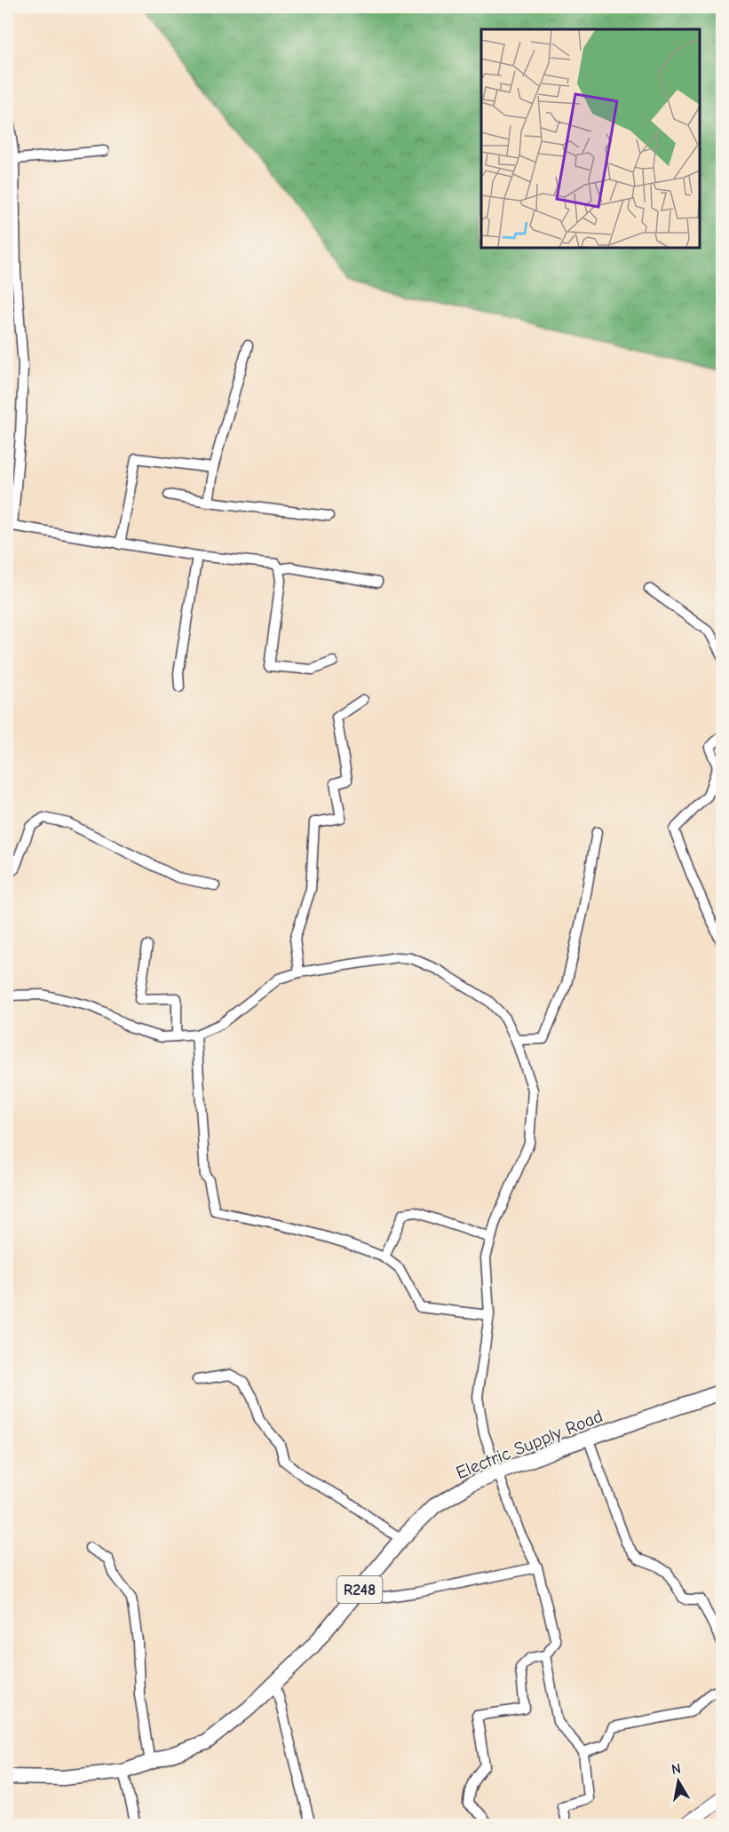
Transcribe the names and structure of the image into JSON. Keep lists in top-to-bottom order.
{
  "streets": {
    "main road": ["Electric Supply Road", "R248"]
  },
  "north": "top"
}
